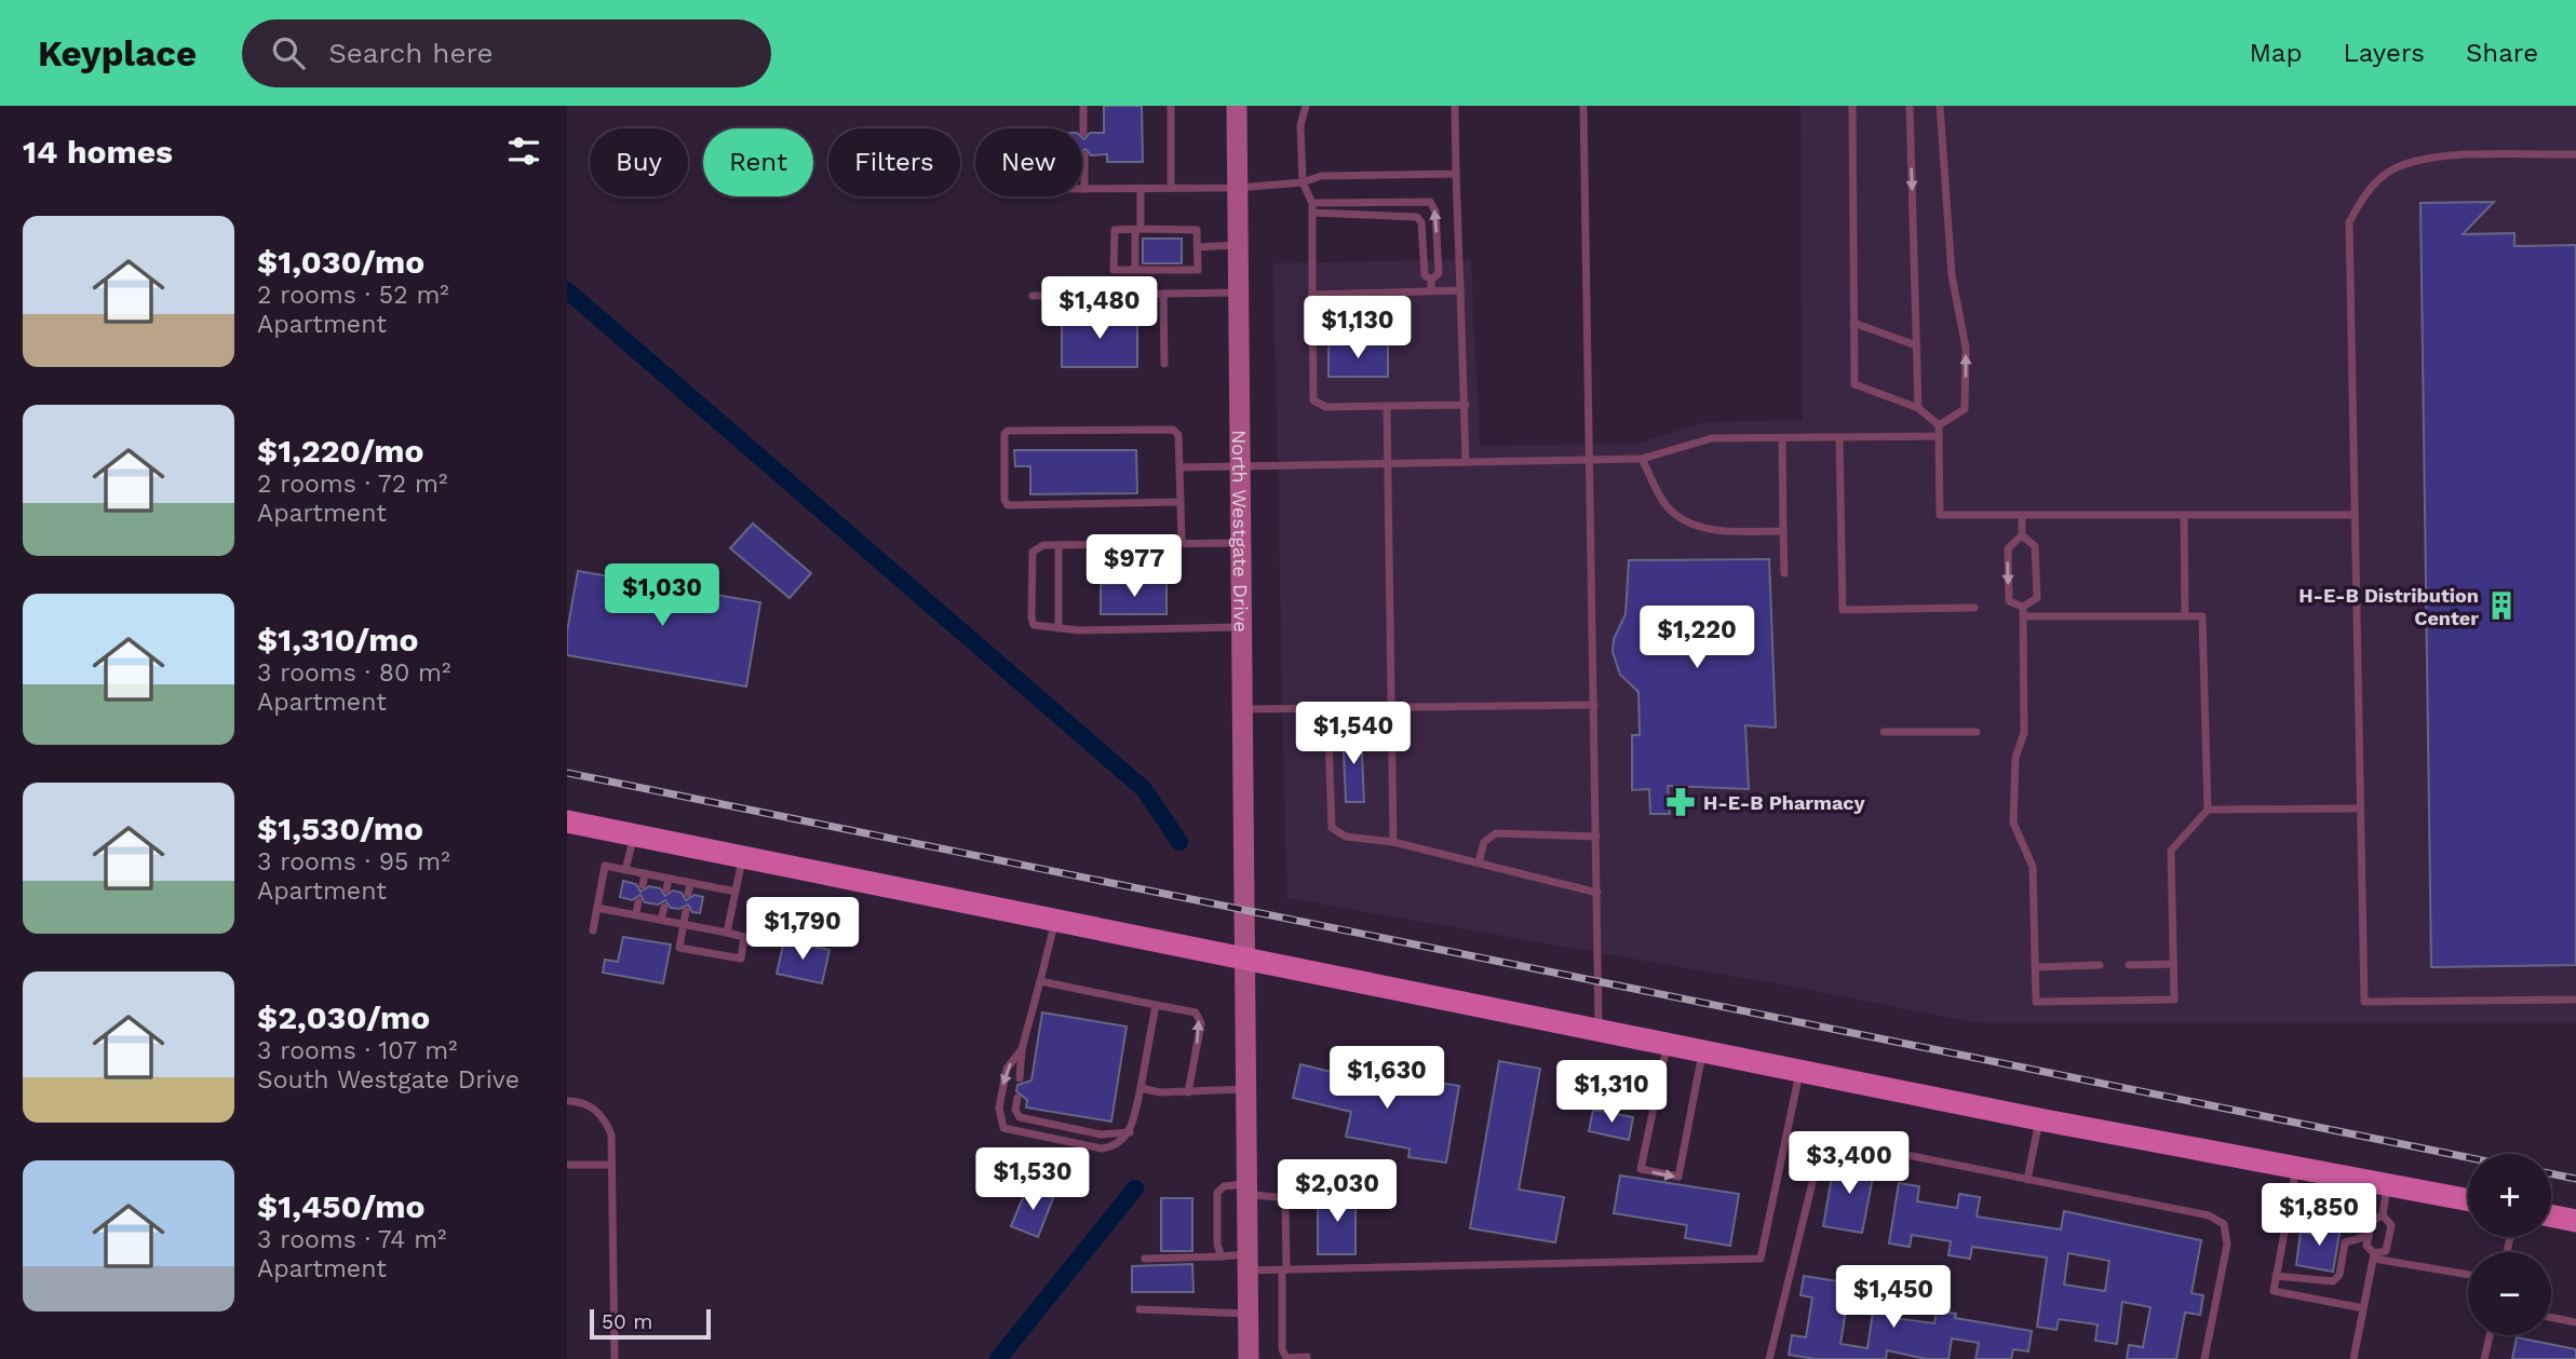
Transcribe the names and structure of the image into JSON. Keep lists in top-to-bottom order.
{
  "streets": {
    "street": ["North Westgate Drive"]
  },
  "places": {
    "building": ["H-E-B Distribution Center"],
    "pharmacy": ["H-E-B Pharmacy"]
  },
  "scale_bar": "50 m",
  "page": {
    "header": "Keyplace",
    "search": "Search here",
    "nav": ["Map", "Layers", "Share"],
    "heading": "14 homes",
    "chip": [
      "Buy",
      "Rent",
      "Filters",
      "New"
    ],
    "list": [
      {
        "name": "$1,030/mo",
        "note": "2 rooms · 52 m² · Apartment"
      },
      {
        "name": "$1,220/mo",
        "note": "2 rooms · 72 m² · Apartment"
      },
      {
        "name": "$1,310/mo",
        "note": "3 rooms · 80 m² · Apartment"
      },
      {
        "name": "$1,530/mo",
        "note": "3 rooms · 95 m² · Apartment"
      },
      {
        "name": "$2,030/mo",
        "note": "3 rooms · 107 m² · South Westgate Drive"
      },
      {
        "name": "$1,450/mo",
        "note": "3 rooms · 74 m² · Apartment"
      }
    ],
    "price": [
      "$1,480",
      "$1,130",
      "$977",
      "$1,030",
      "$1,220",
      "$1,540",
      "$1,790",
      "$1,630",
      "$1,310",
      "$3,400",
      "$1,530",
      "$2,030",
      "$1,850",
      "$1,450"
    ],
    "map_buttons": ["+", "−"],
    "scale": "50 m"
  }
}
